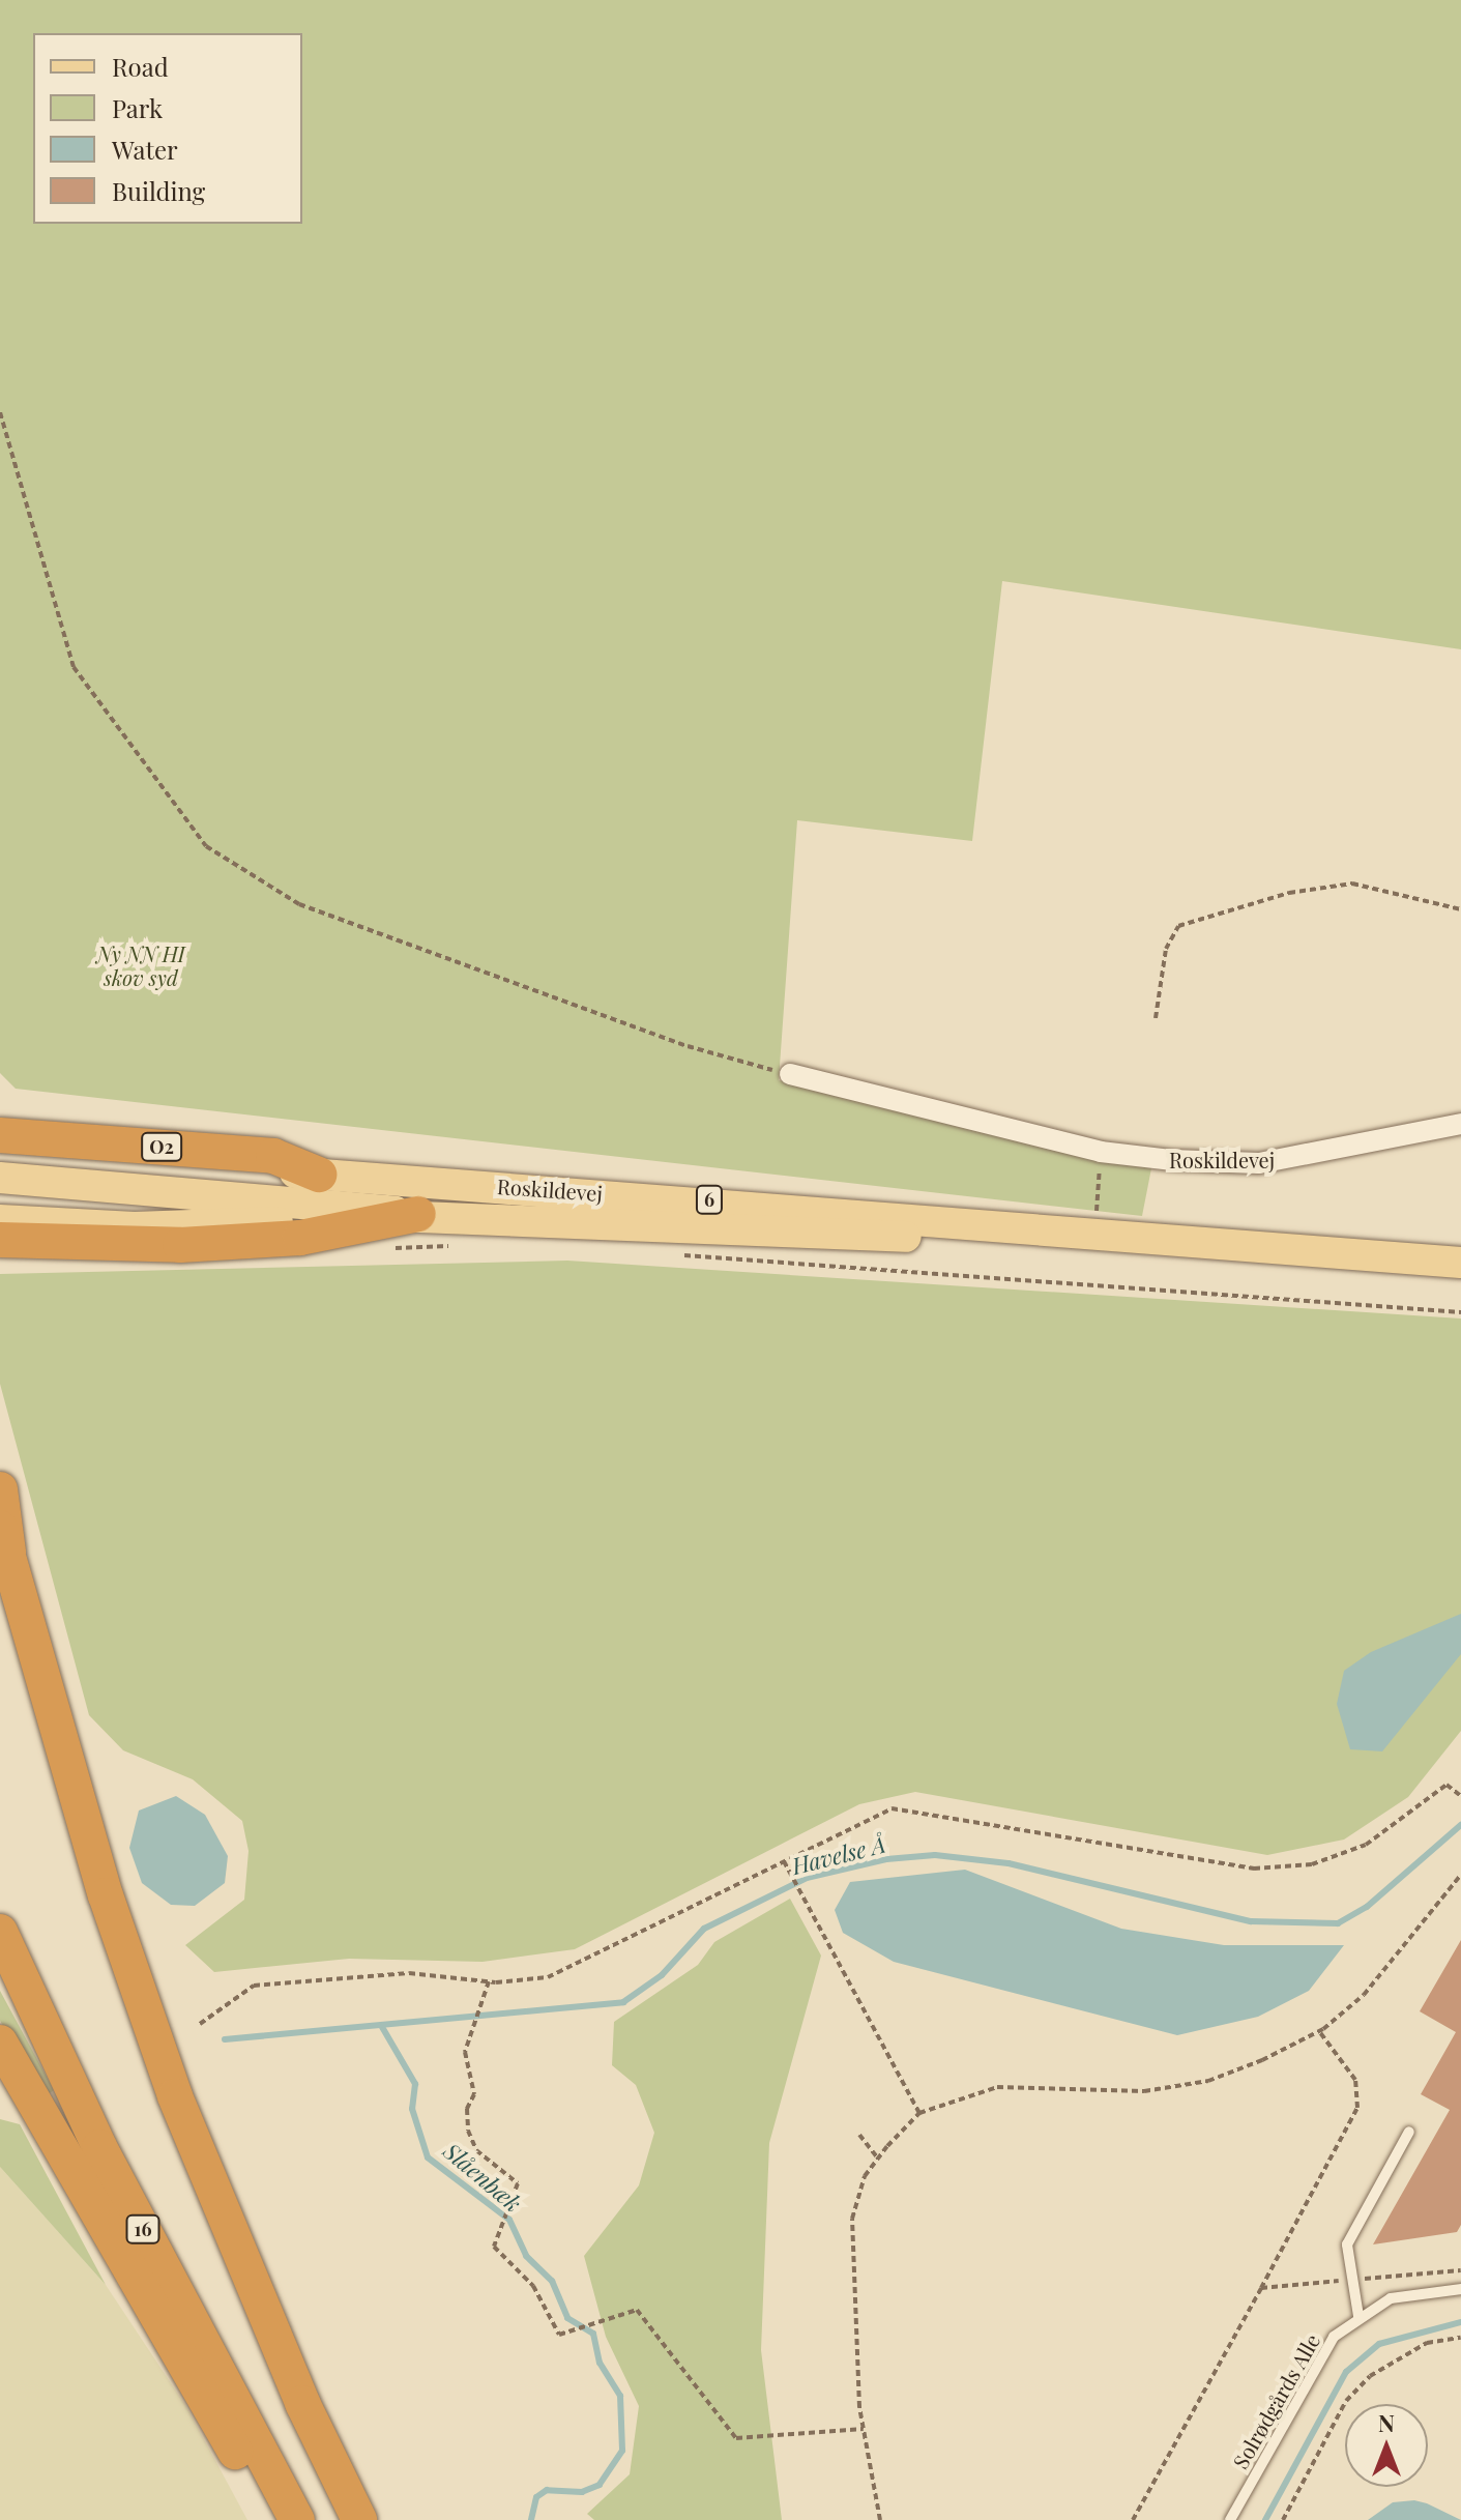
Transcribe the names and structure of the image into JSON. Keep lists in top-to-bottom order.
{
  "streets": {
    "highway": ["O2", "16"],
    "main road": ["Roskildevej", "6"],
    "lane": ["Solrødgårds Alle"]
  },
  "crossings": [
    ["O2", "Roskildevej"]
  ],
  "water": ["Havelse Å", "Slåenbæk"],
  "parks": ["Ny NN HI skov syd"],
  "legend": [
    "Road",
    "Park",
    "Water",
    "Building"
  ],
  "north": "top"
}
